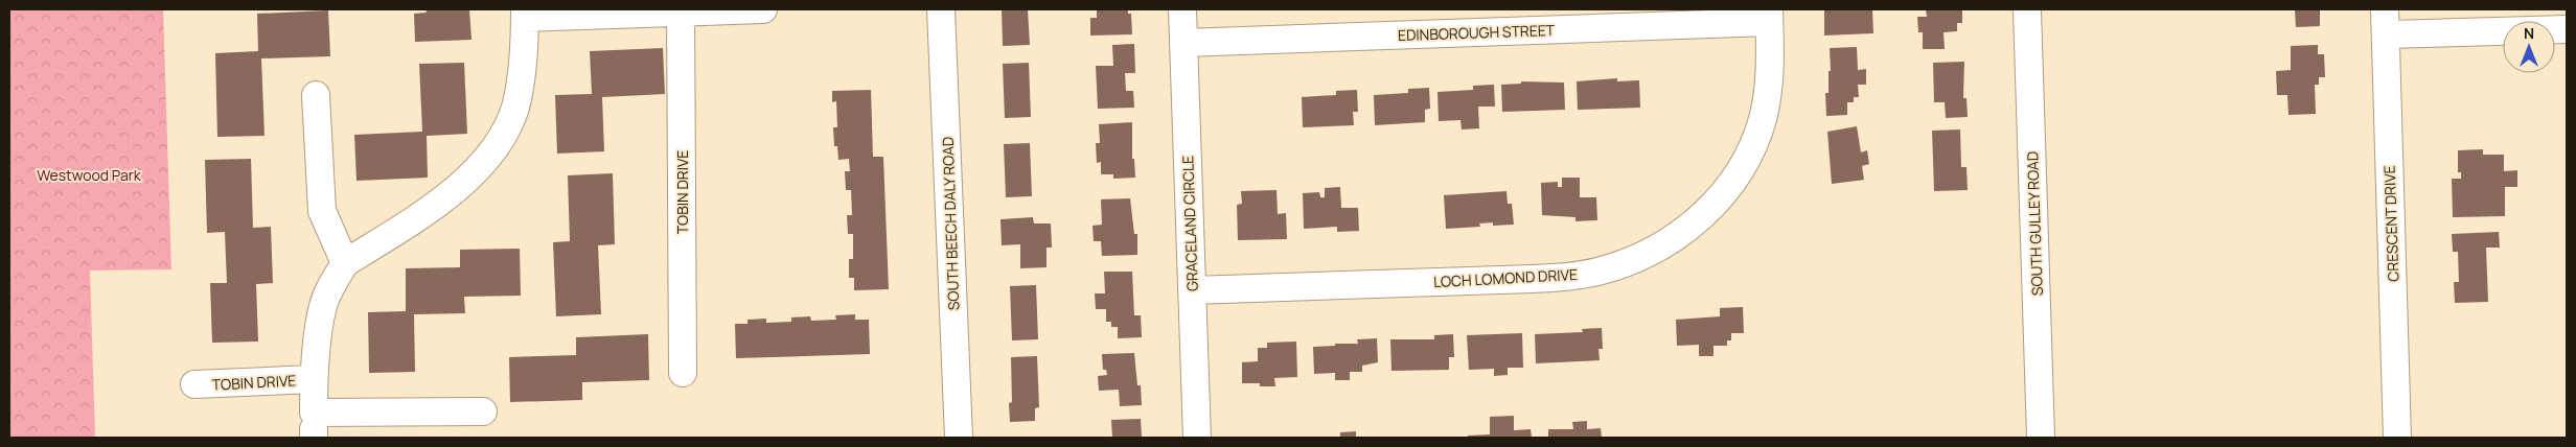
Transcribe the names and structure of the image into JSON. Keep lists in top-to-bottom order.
{
  "streets": {
    "street": [
      "EDINBOROUGH STREET",
      "TOBIN DRIVE",
      "SOUTH BEECH DALY ROAD",
      "GRACELAND CIRCLE",
      "SOUTH GULLEY ROAD",
      "CRESCENT DRIVE",
      "LOCH LOMOND DRIVE"
    ]
  },
  "crossings": [
    ["EDINBOROUGH STREET", "GRACELAND CIRCLE"],
    ["EDINBOROUGH STREET", "LOCH LOMOND DRIVE"],
    ["GRACELAND CIRCLE", "LOCH LOMOND DRIVE"]
  ],
  "parks": ["Westwood Park"],
  "north": "top"
}
